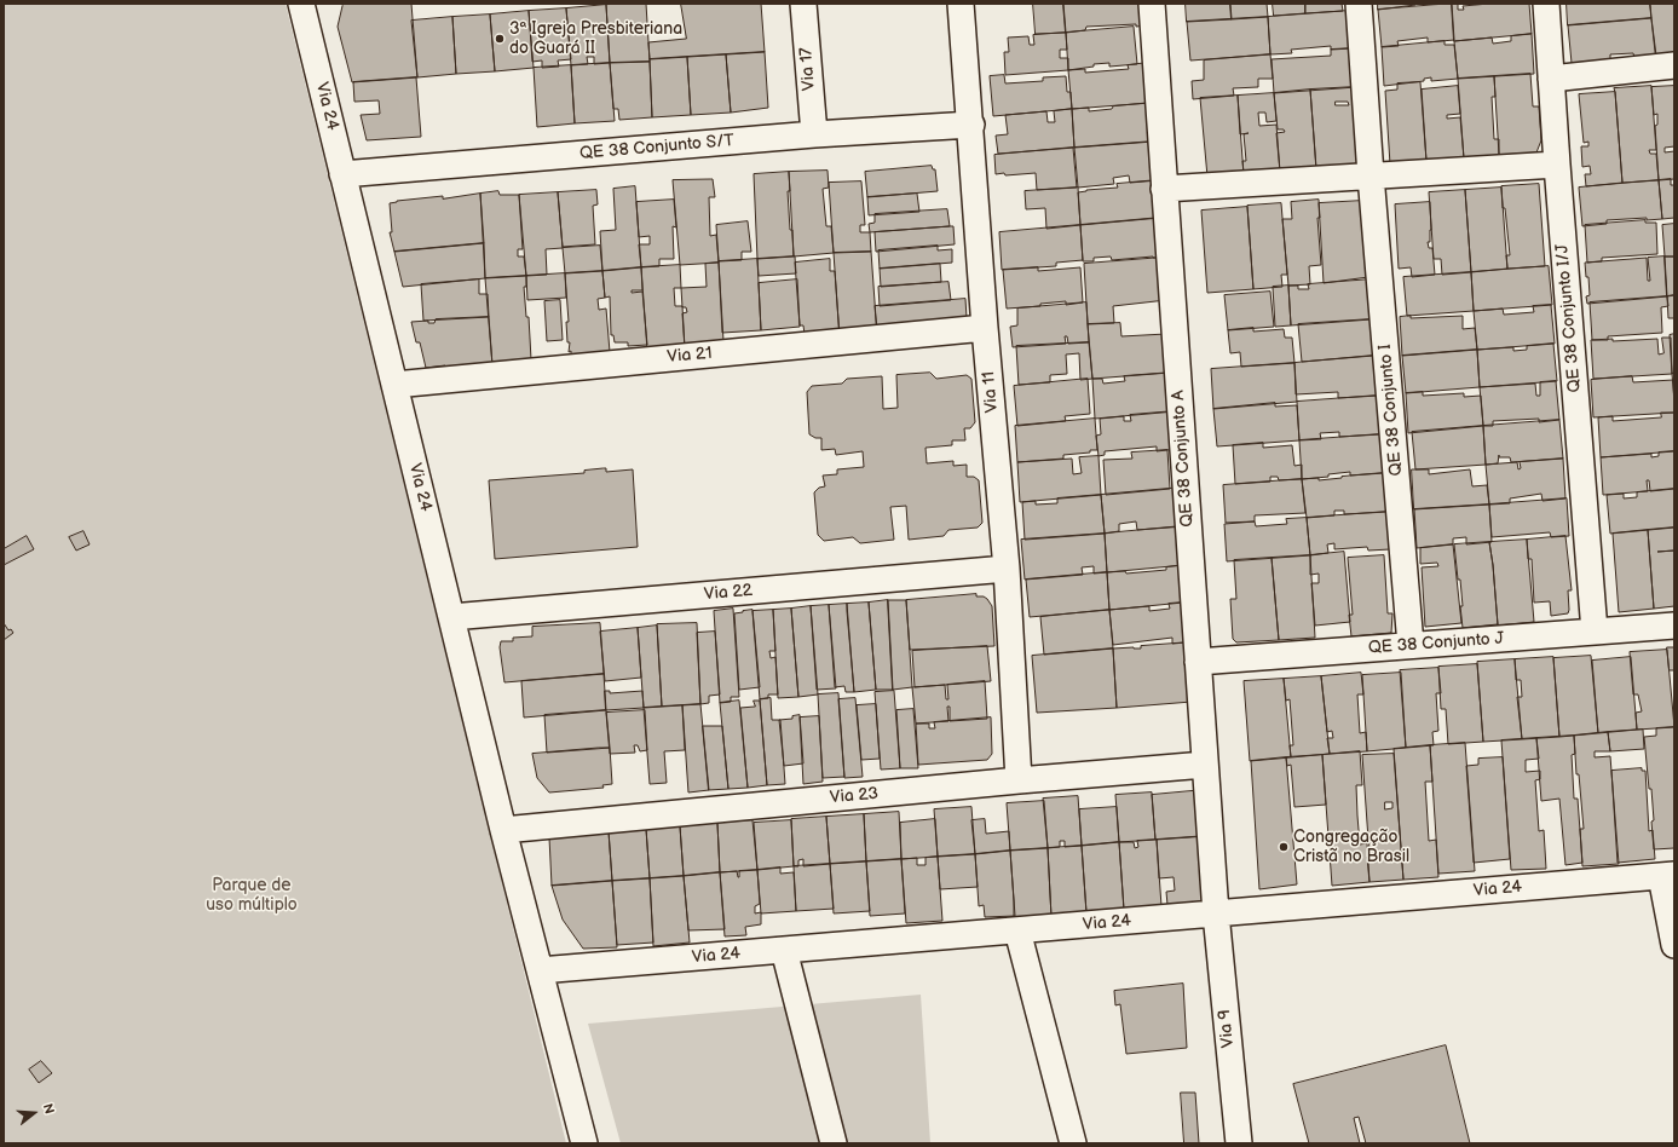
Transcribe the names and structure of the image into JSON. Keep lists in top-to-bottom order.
{
  "streets": {
    "street": [
      "Via 17",
      "Via 24",
      "QE 38 Conjunto S/T",
      "QE 38 Conjunto I/J",
      "Via 21",
      "Via 11",
      "QE 38 Conjunto I",
      "QE 38 Conjunto A",
      "Via 22",
      "QE 38 Conjunto J",
      "Via 23",
      "Via 9"
    ]
  },
  "crossings": [
    ["Via 17", "QE 38 Conjunto S/T"],
    ["Via 24", "QE 38 Conjunto S/T"],
    ["Via 24", "Via 21"],
    ["Via 24", "QE 38 Conjunto A"],
    ["Via 24", "Via 22"],
    ["Via 24", "Via 23"],
    ["Via 24", "Via 9"],
    ["QE 38 Conjunto S/T", "Via 11"],
    ["QE 38 Conjunto I/J", "QE 38 Conjunto J"],
    ["Via 21", "Via 11"],
    ["Via 11", "Via 22"],
    ["Via 11", "Via 23"],
    ["QE 38 Conjunto I", "QE 38 Conjunto J"],
    ["QE 38 Conjunto A", "QE 38 Conjunto J"],
    ["QE 38 Conjunto A", "Via 23"],
    ["QE 38 Conjunto A", "Via 9"]
  ],
  "parks": ["Parque de uso múltiplo"],
  "places": ["3ª Igreja Presbiteriana do Guará II", "Congregação Cristã no Brasil"],
  "north": "right"
}
